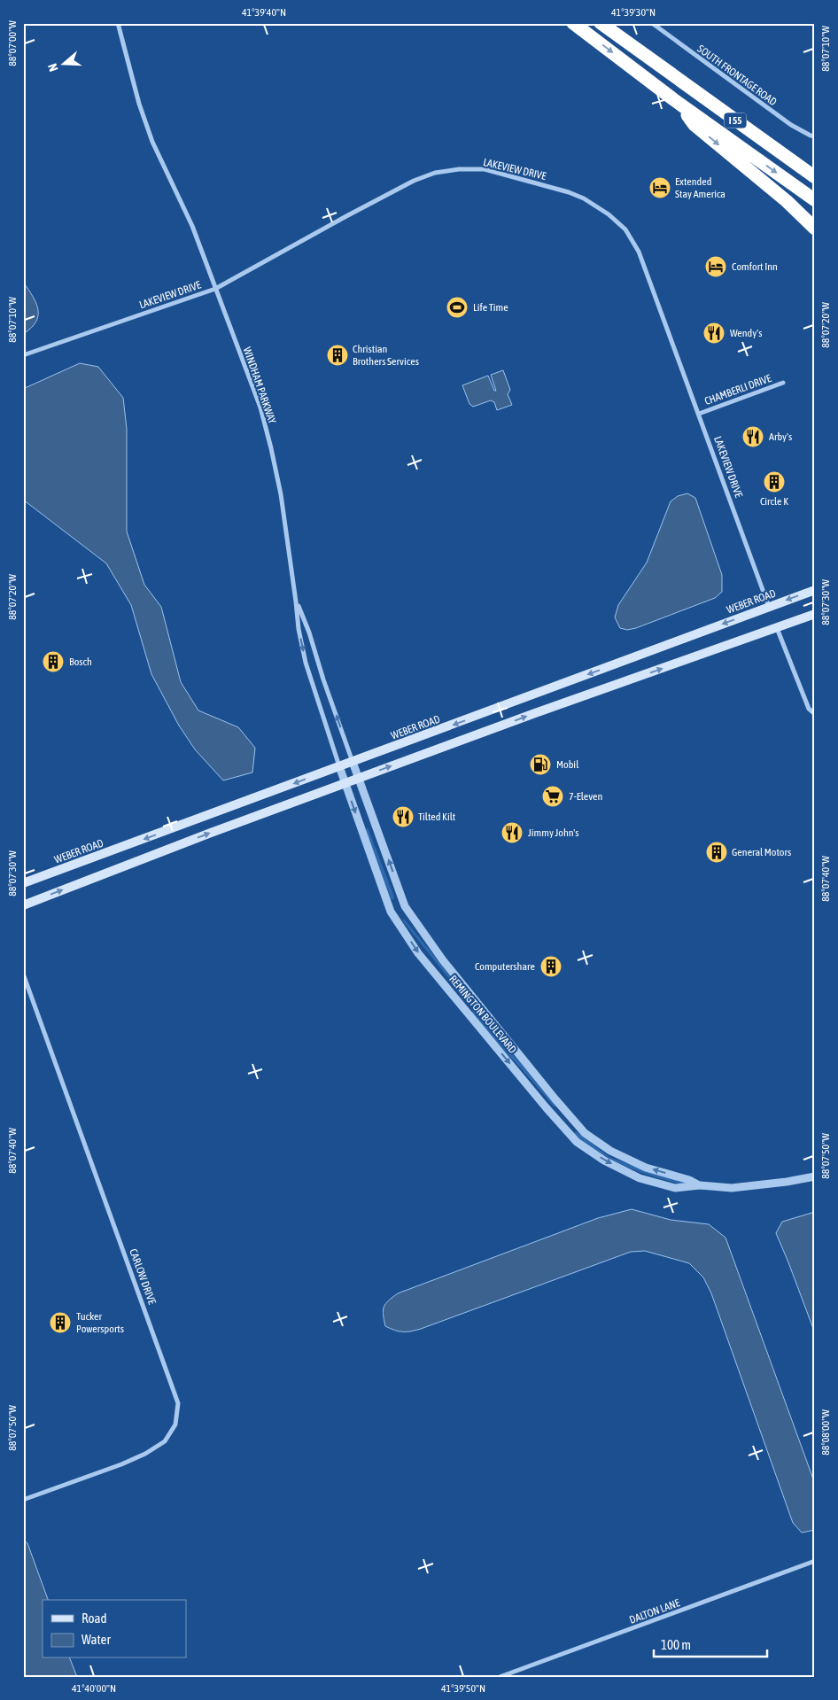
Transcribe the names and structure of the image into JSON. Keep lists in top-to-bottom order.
{
  "streets": {
    "highway": ["I 55"],
    "main road": ["WEBER ROAD"],
    "street": [
      "SOUTH FRONTAGE ROAD",
      "LAKEVIEW DRIVE",
      "WINDHAM PARKWAY",
      "CHAMBERLI DRIVE",
      "REMINGTON BOULEVARD",
      "CARLOW DRIVE",
      "DALTON LANE"
    ]
  },
  "crossings": [
    ["LAKEVIEW DRIVE", "WINDHAM PARKWAY"],
    ["LAKEVIEW DRIVE", "CHAMBERLI DRIVE"],
    ["LAKEVIEW DRIVE", "WEBER ROAD"],
    ["WINDHAM PARKWAY", "WEBER ROAD"],
    ["WINDHAM PARKWAY", "REMINGTON BOULEVARD"],
    ["WEBER ROAD", "REMINGTON BOULEVARD"]
  ],
  "places": {
    "hotel": ["Extended Stay America", "Comfort Inn"],
    "sports": ["Life Time"],
    "restaurant": [
      "Wendy's",
      "Arby's",
      "Tilted Kilt",
      "Jimmy John's"
    ],
    "building": [
      "Christian Brothers Services",
      "Circle K",
      "Bosch",
      "General Motors",
      "Computershare",
      "Tucker Powersports"
    ],
    "fuel station": ["Mobil"],
    "supermarket": ["7-Eleven"]
  },
  "legend": ["Road", "Water"],
  "scale_bar": "100 m",
  "north": "left",
  "coordinates": [
    "41°39'40\"N",
    "41°39'30\"N",
    "88°07'00\"W",
    "88°07'10\"W",
    "88°07'20\"W",
    "88°07'30\"W",
    "88°07'40\"W",
    "88°07'50\"W",
    "88°08'00\"W",
    "41°40'00\"N",
    "41°39'50\"N"
  ]
}
